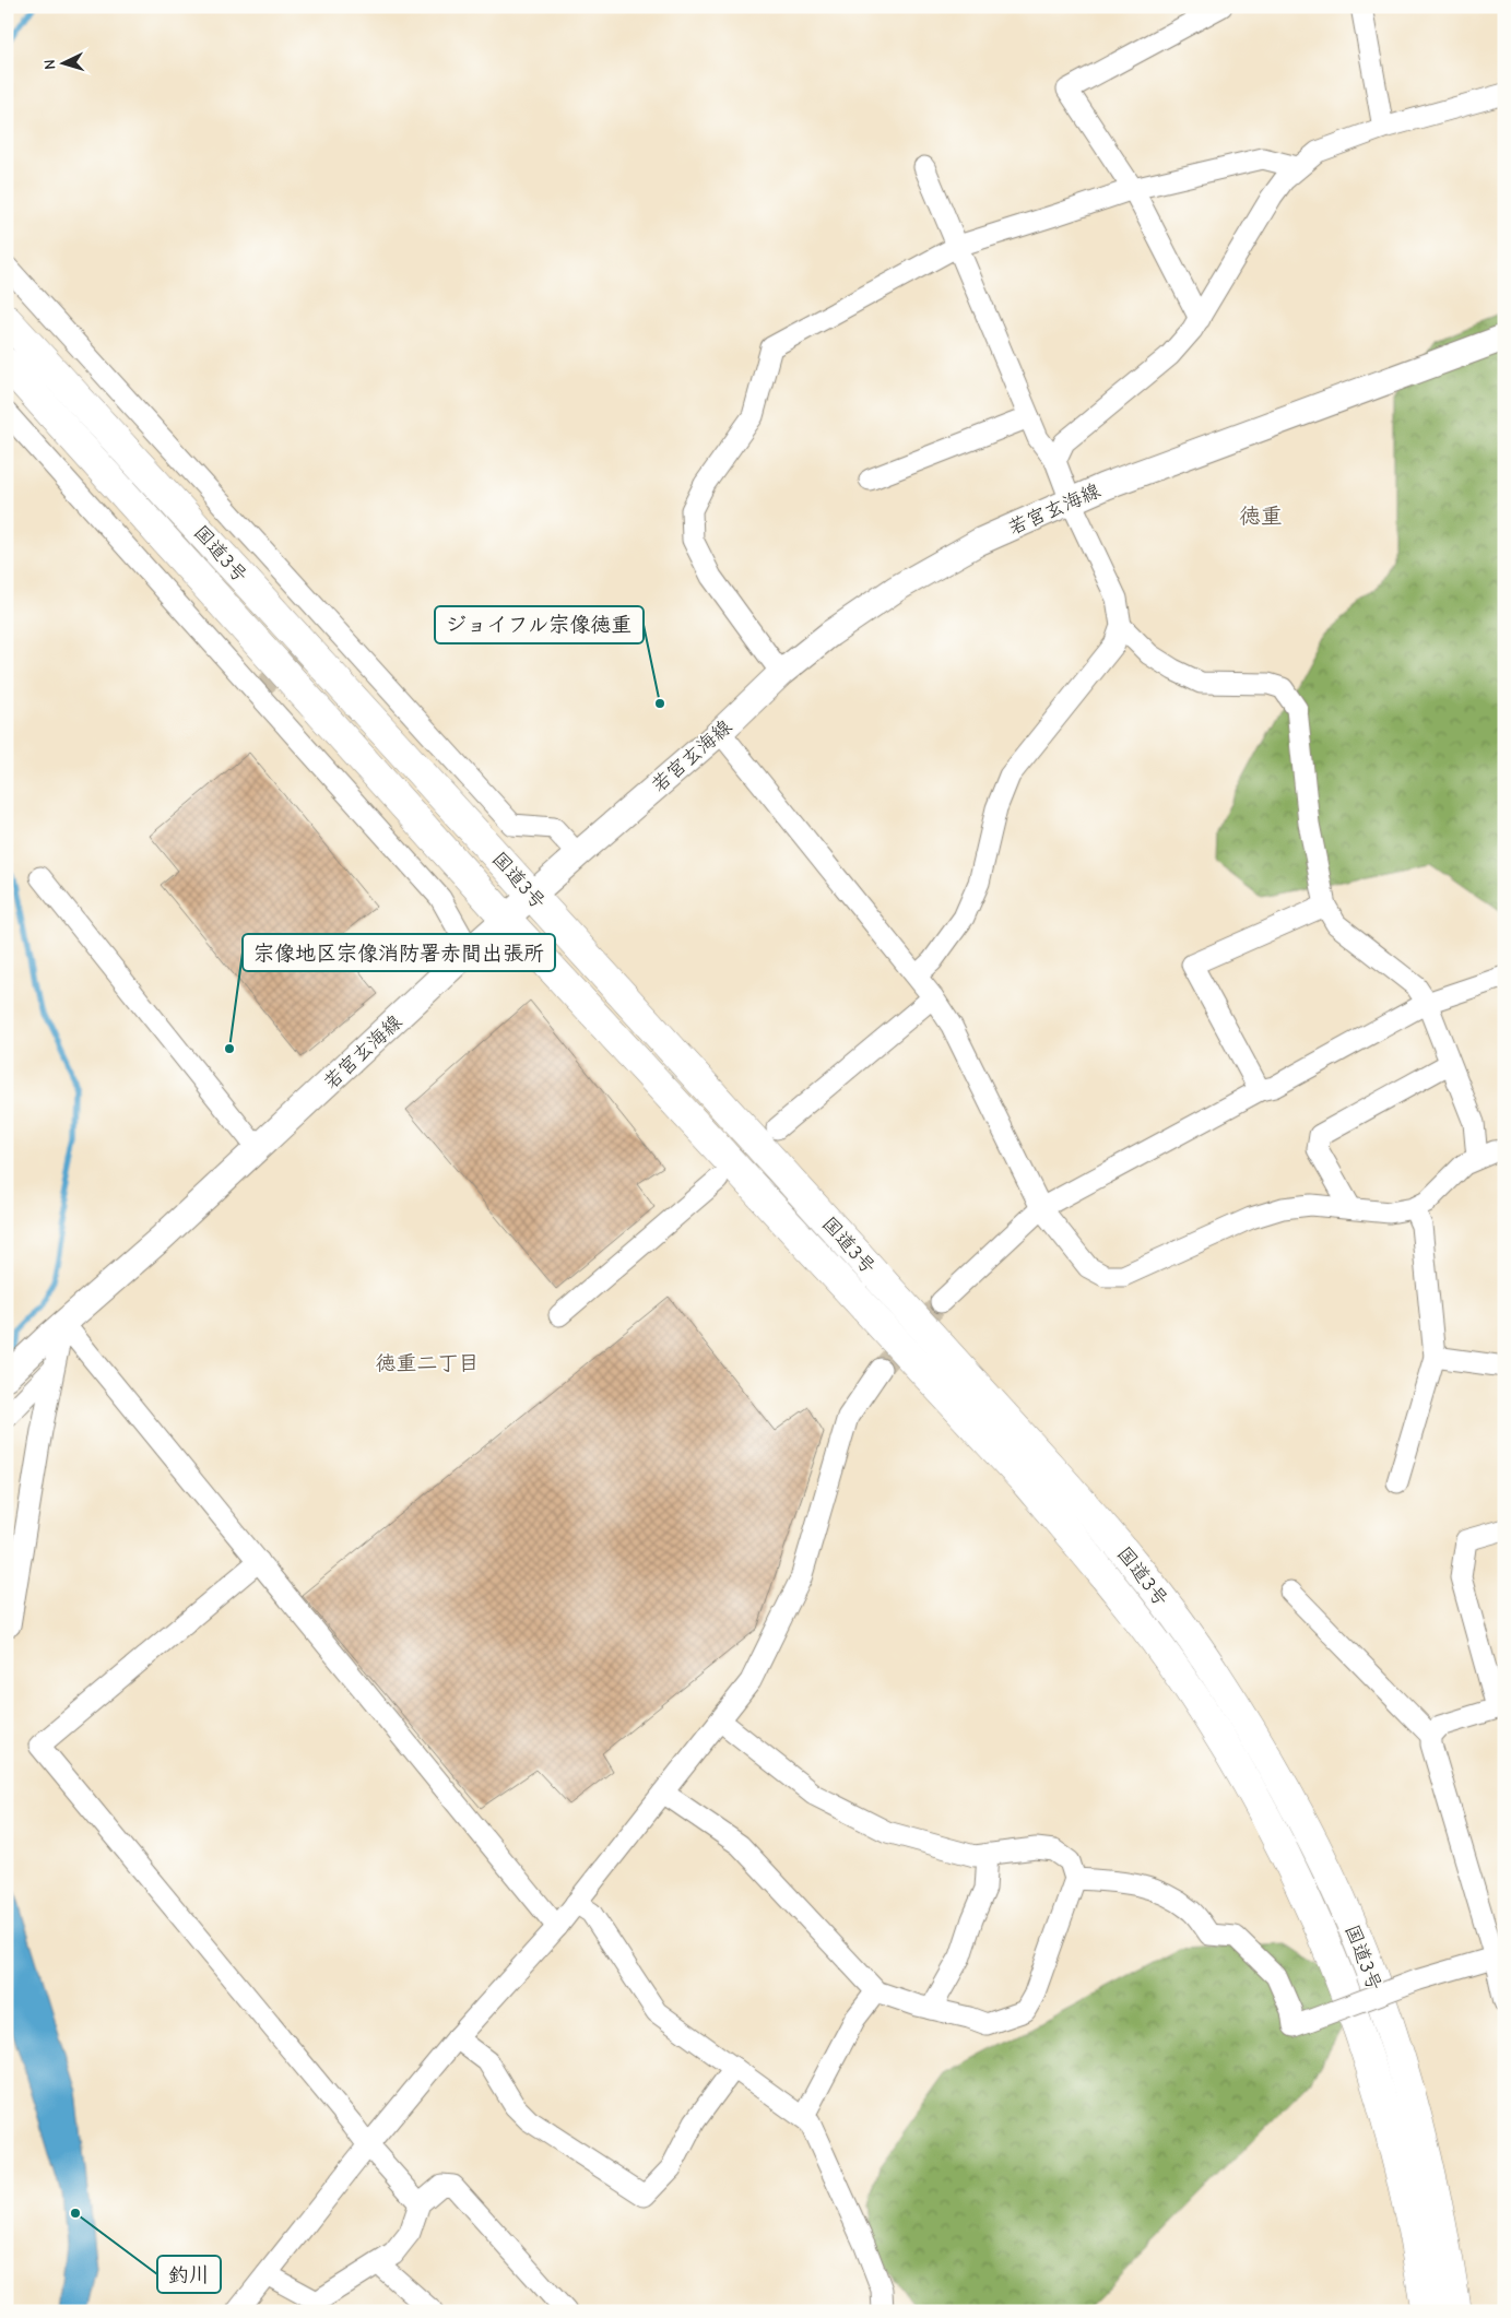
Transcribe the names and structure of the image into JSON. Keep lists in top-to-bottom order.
{
  "streets": {
    "highway": ["国道3号"],
    "main road": ["若宮玄海線"]
  },
  "crossings": [
    ["若宮玄海線", "国道3号"]
  ],
  "districts": ["徳重", "徳重二丁目"],
  "places": ["ジョイフル宗像徳重", "宗像地区宗像消防署赤間出張所", "釣川"],
  "north": "left"
}
